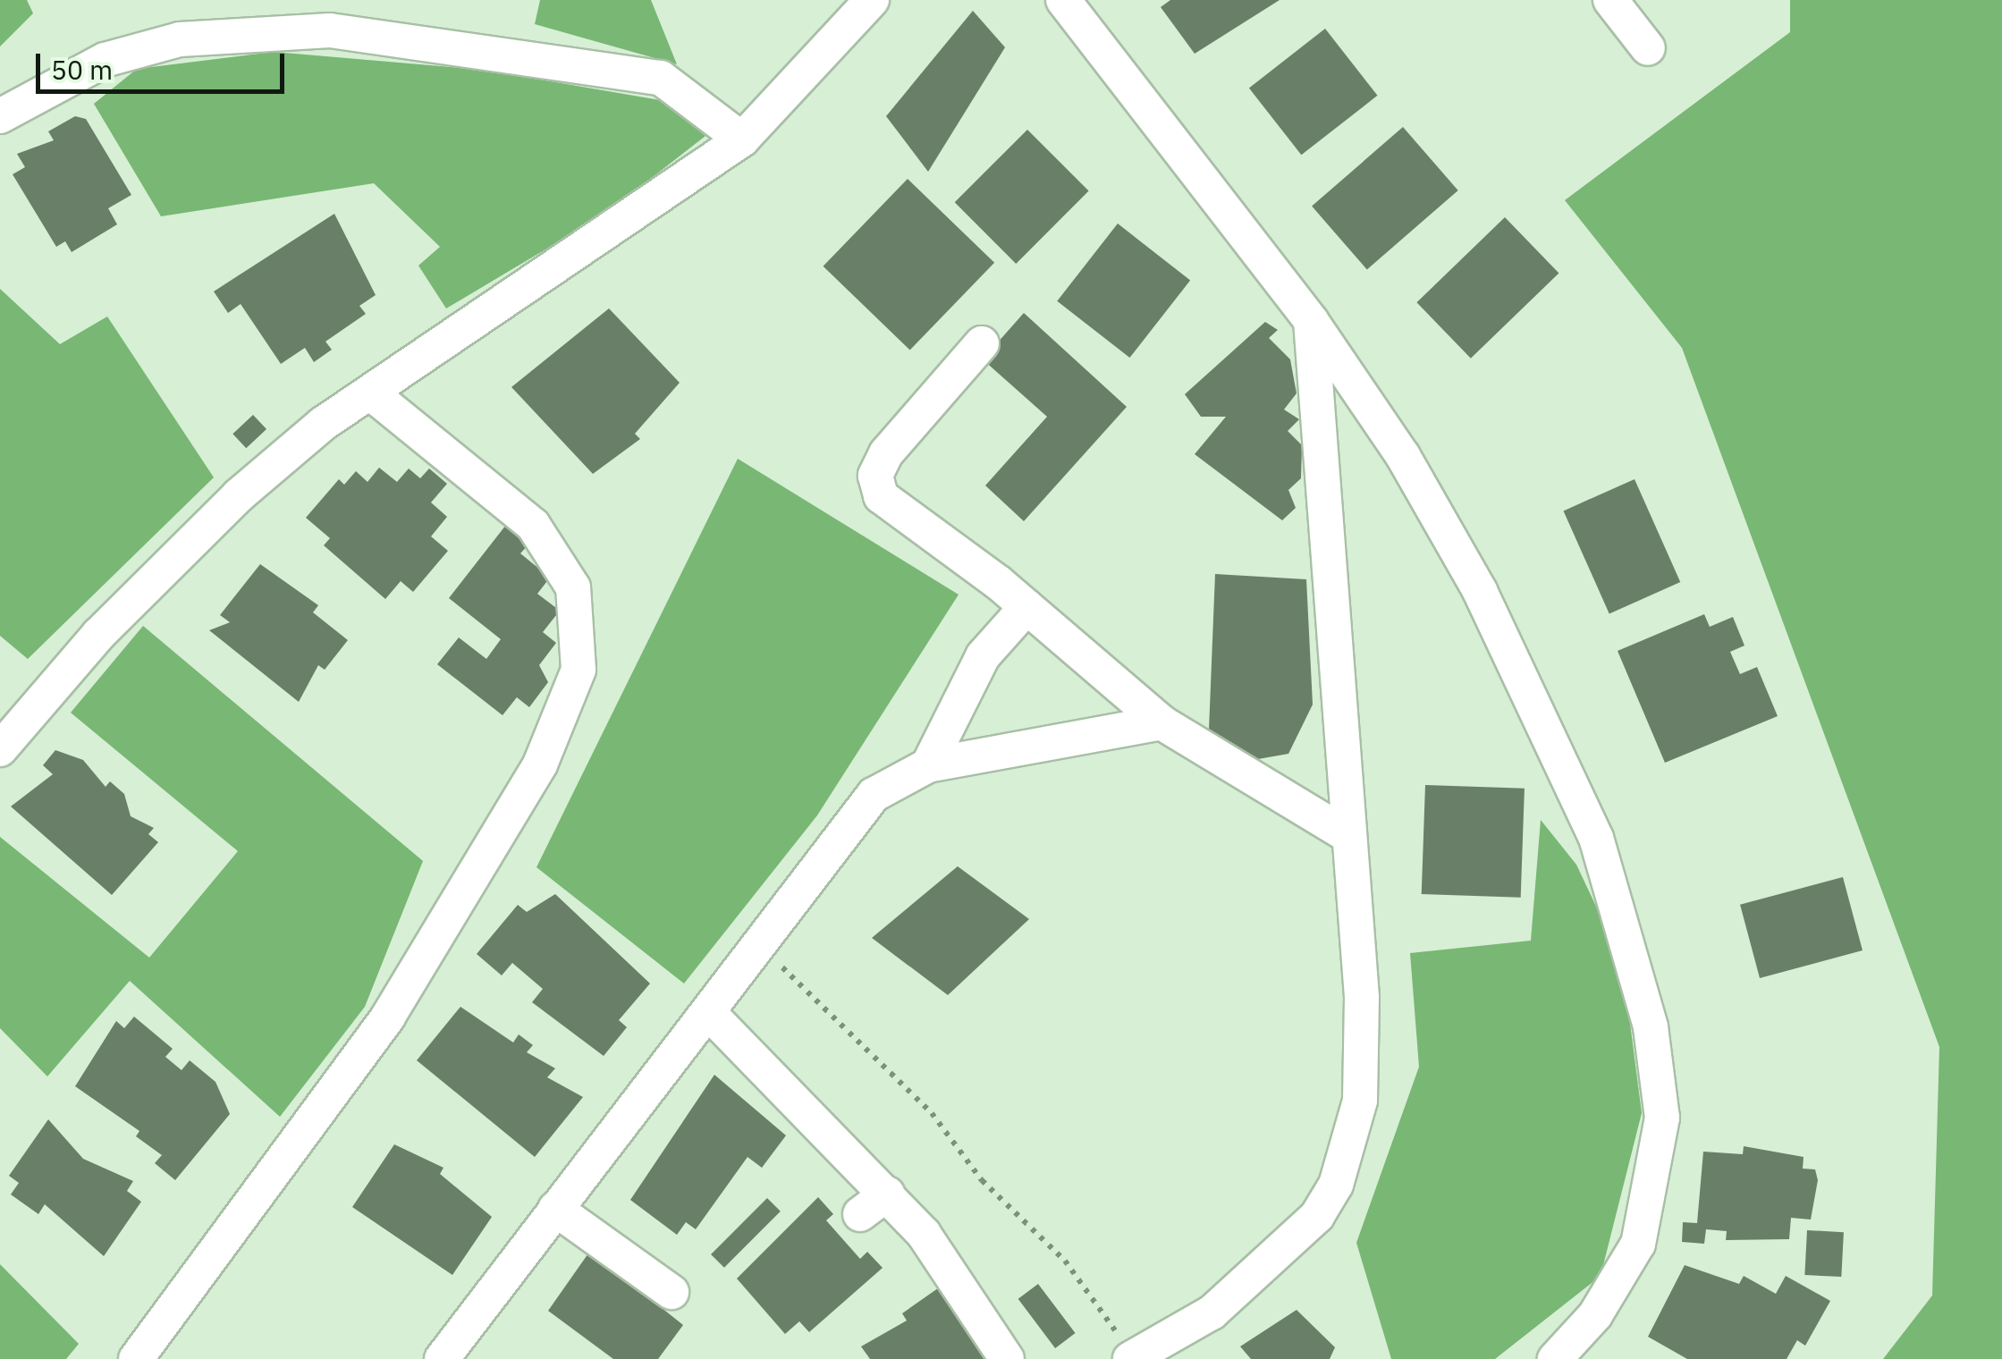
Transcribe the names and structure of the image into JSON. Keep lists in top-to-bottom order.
{
  "scale_bar": "50 m"
}
